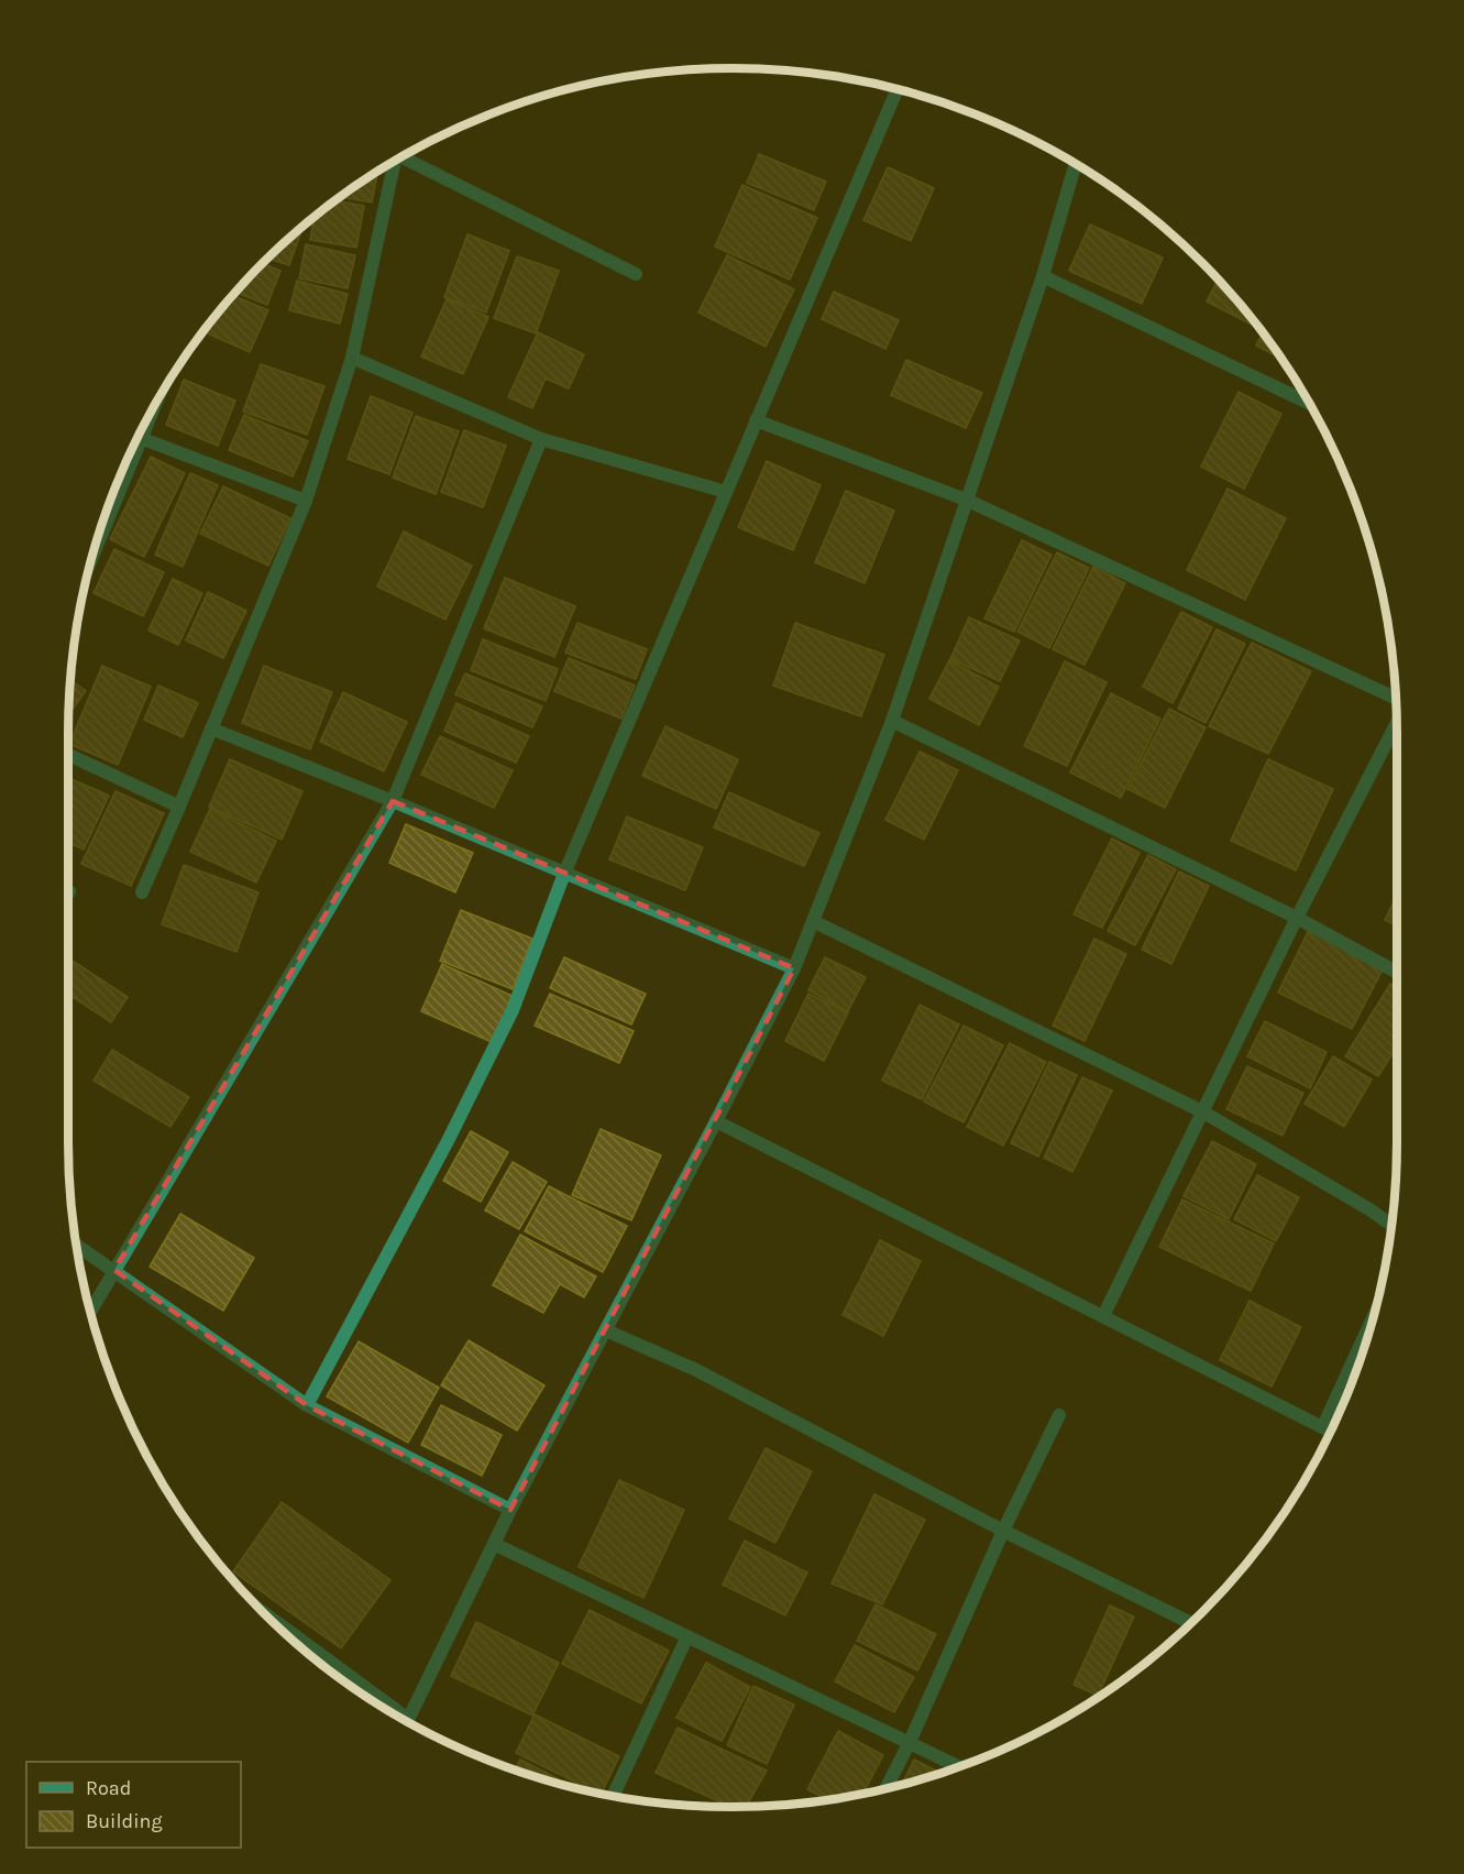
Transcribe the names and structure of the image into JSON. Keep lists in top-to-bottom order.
{
  "legend": ["Road", "Building"]
}
